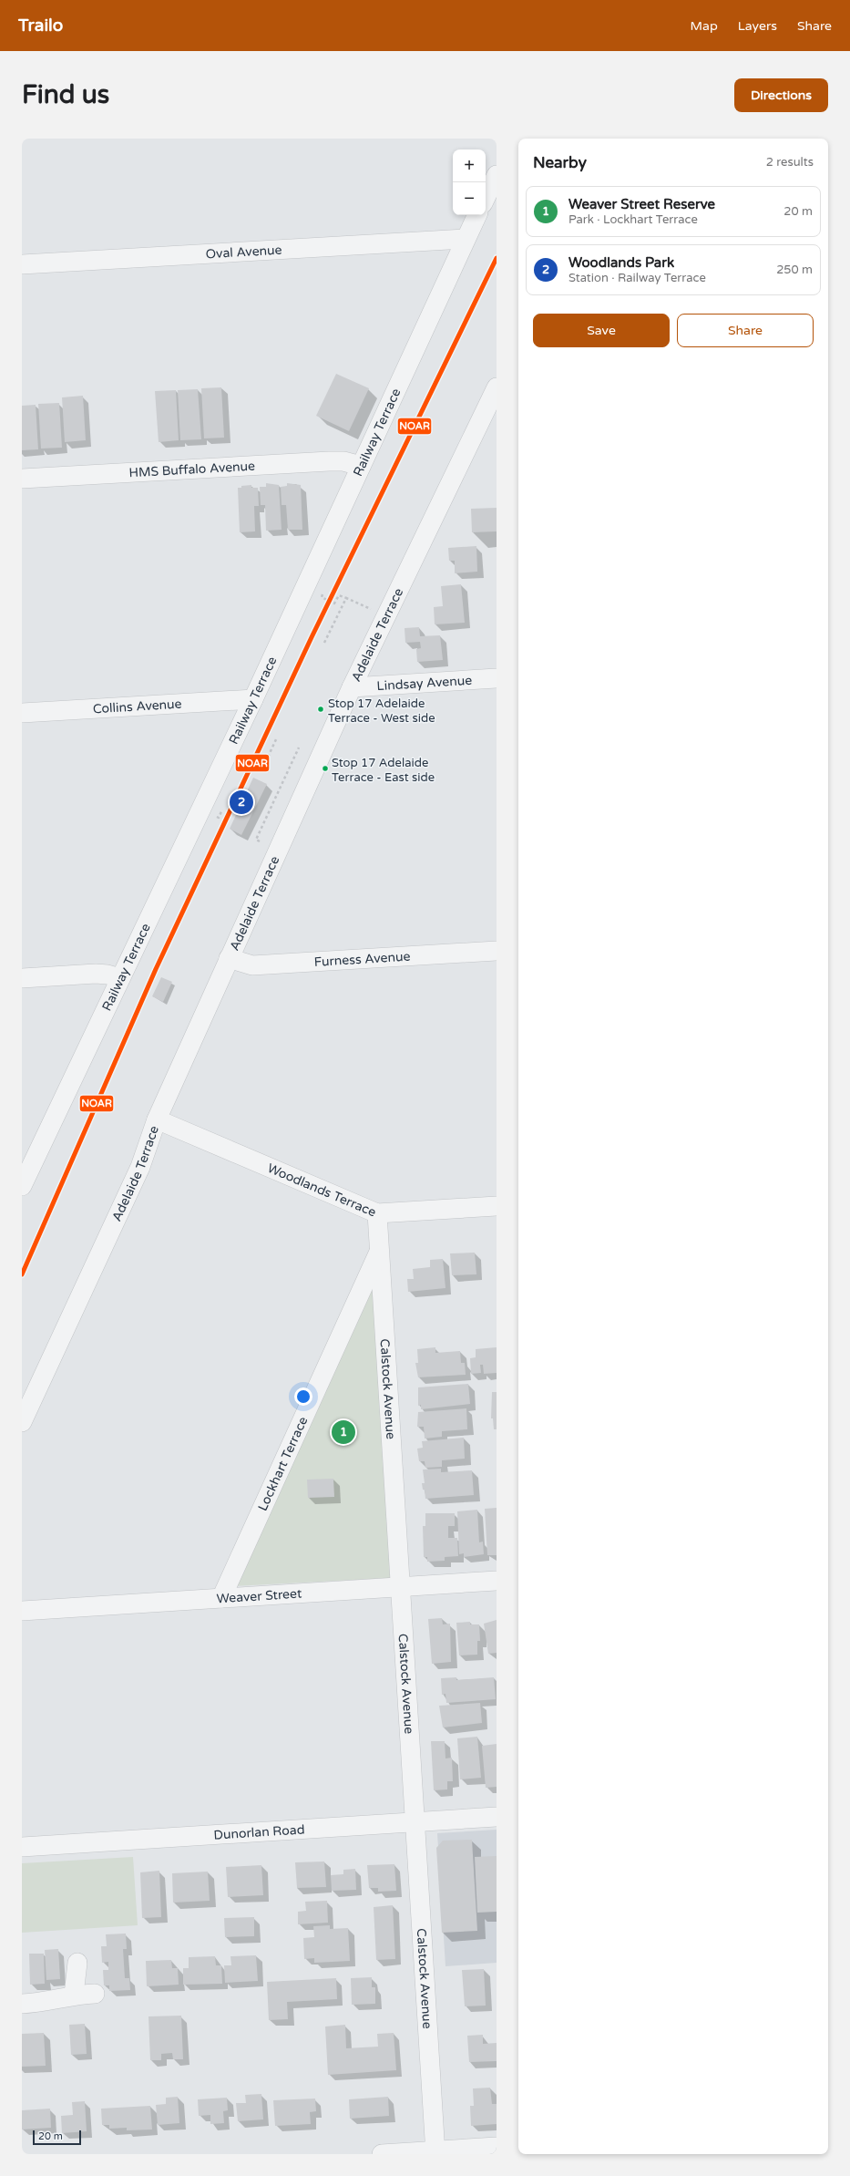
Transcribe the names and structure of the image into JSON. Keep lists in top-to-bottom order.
{
  "streets": {
    "street": [
      "Oval Avenue",
      "Railway Terrace",
      "HMS Buffalo Avenue",
      "Adelaide Terrace",
      "Lindsay Avenue",
      "Collins Avenue",
      "Furness Avenue",
      "Woodlands Terrace",
      "Calstock Avenue",
      "Lockhart Terrace",
      "Weaver Street",
      "Dunorlan Road"
    ]
  },
  "crossings": [
    ["Oval Avenue", "Railway Terrace"],
    ["Railway Terrace", "HMS Buffalo Avenue"],
    ["Railway Terrace", "Collins Avenue"],
    ["Adelaide Terrace", "Lindsay Avenue"],
    ["Adelaide Terrace", "Furness Avenue"],
    ["Adelaide Terrace", "Woodlands Terrace"],
    ["Woodlands Terrace", "Calstock Avenue"],
    ["Calstock Avenue", "Lockhart Terrace"],
    ["Calstock Avenue", "Weaver Street"],
    ["Calstock Avenue", "Dunorlan Road"],
    ["Lockhart Terrace", "Weaver Street"]
  ],
  "places": ["Stop 17 Adelaide Terrace - West side", "Stop 17 Adelaide Terrace - East side"],
  "lines": ["transit line NOAR"],
  "scale_bar": "20 m",
  "page": {
    "header": "Trailo",
    "nav": ["Map", "Layers", "Share"],
    "buttons": [
      "Directions",
      ["Save", "Share"]
    ],
    "title": "Find us",
    "heading": ["Nearby", "2 results"],
    "map_buttons": ["+", "−"],
    "list": [
      {
        "mark": "1",
        "name": "Weaver Street Reserve",
        "note": "Park · Lockhart Terrace",
        "value": "20 m"
      },
      {
        "mark": "2",
        "name": "Woodlands Park",
        "note": "Station · Railway Terrace",
        "value": "250 m"
      }
    ],
    "pins": ["2", "1"],
    "scale": "20 m"
  }
}
